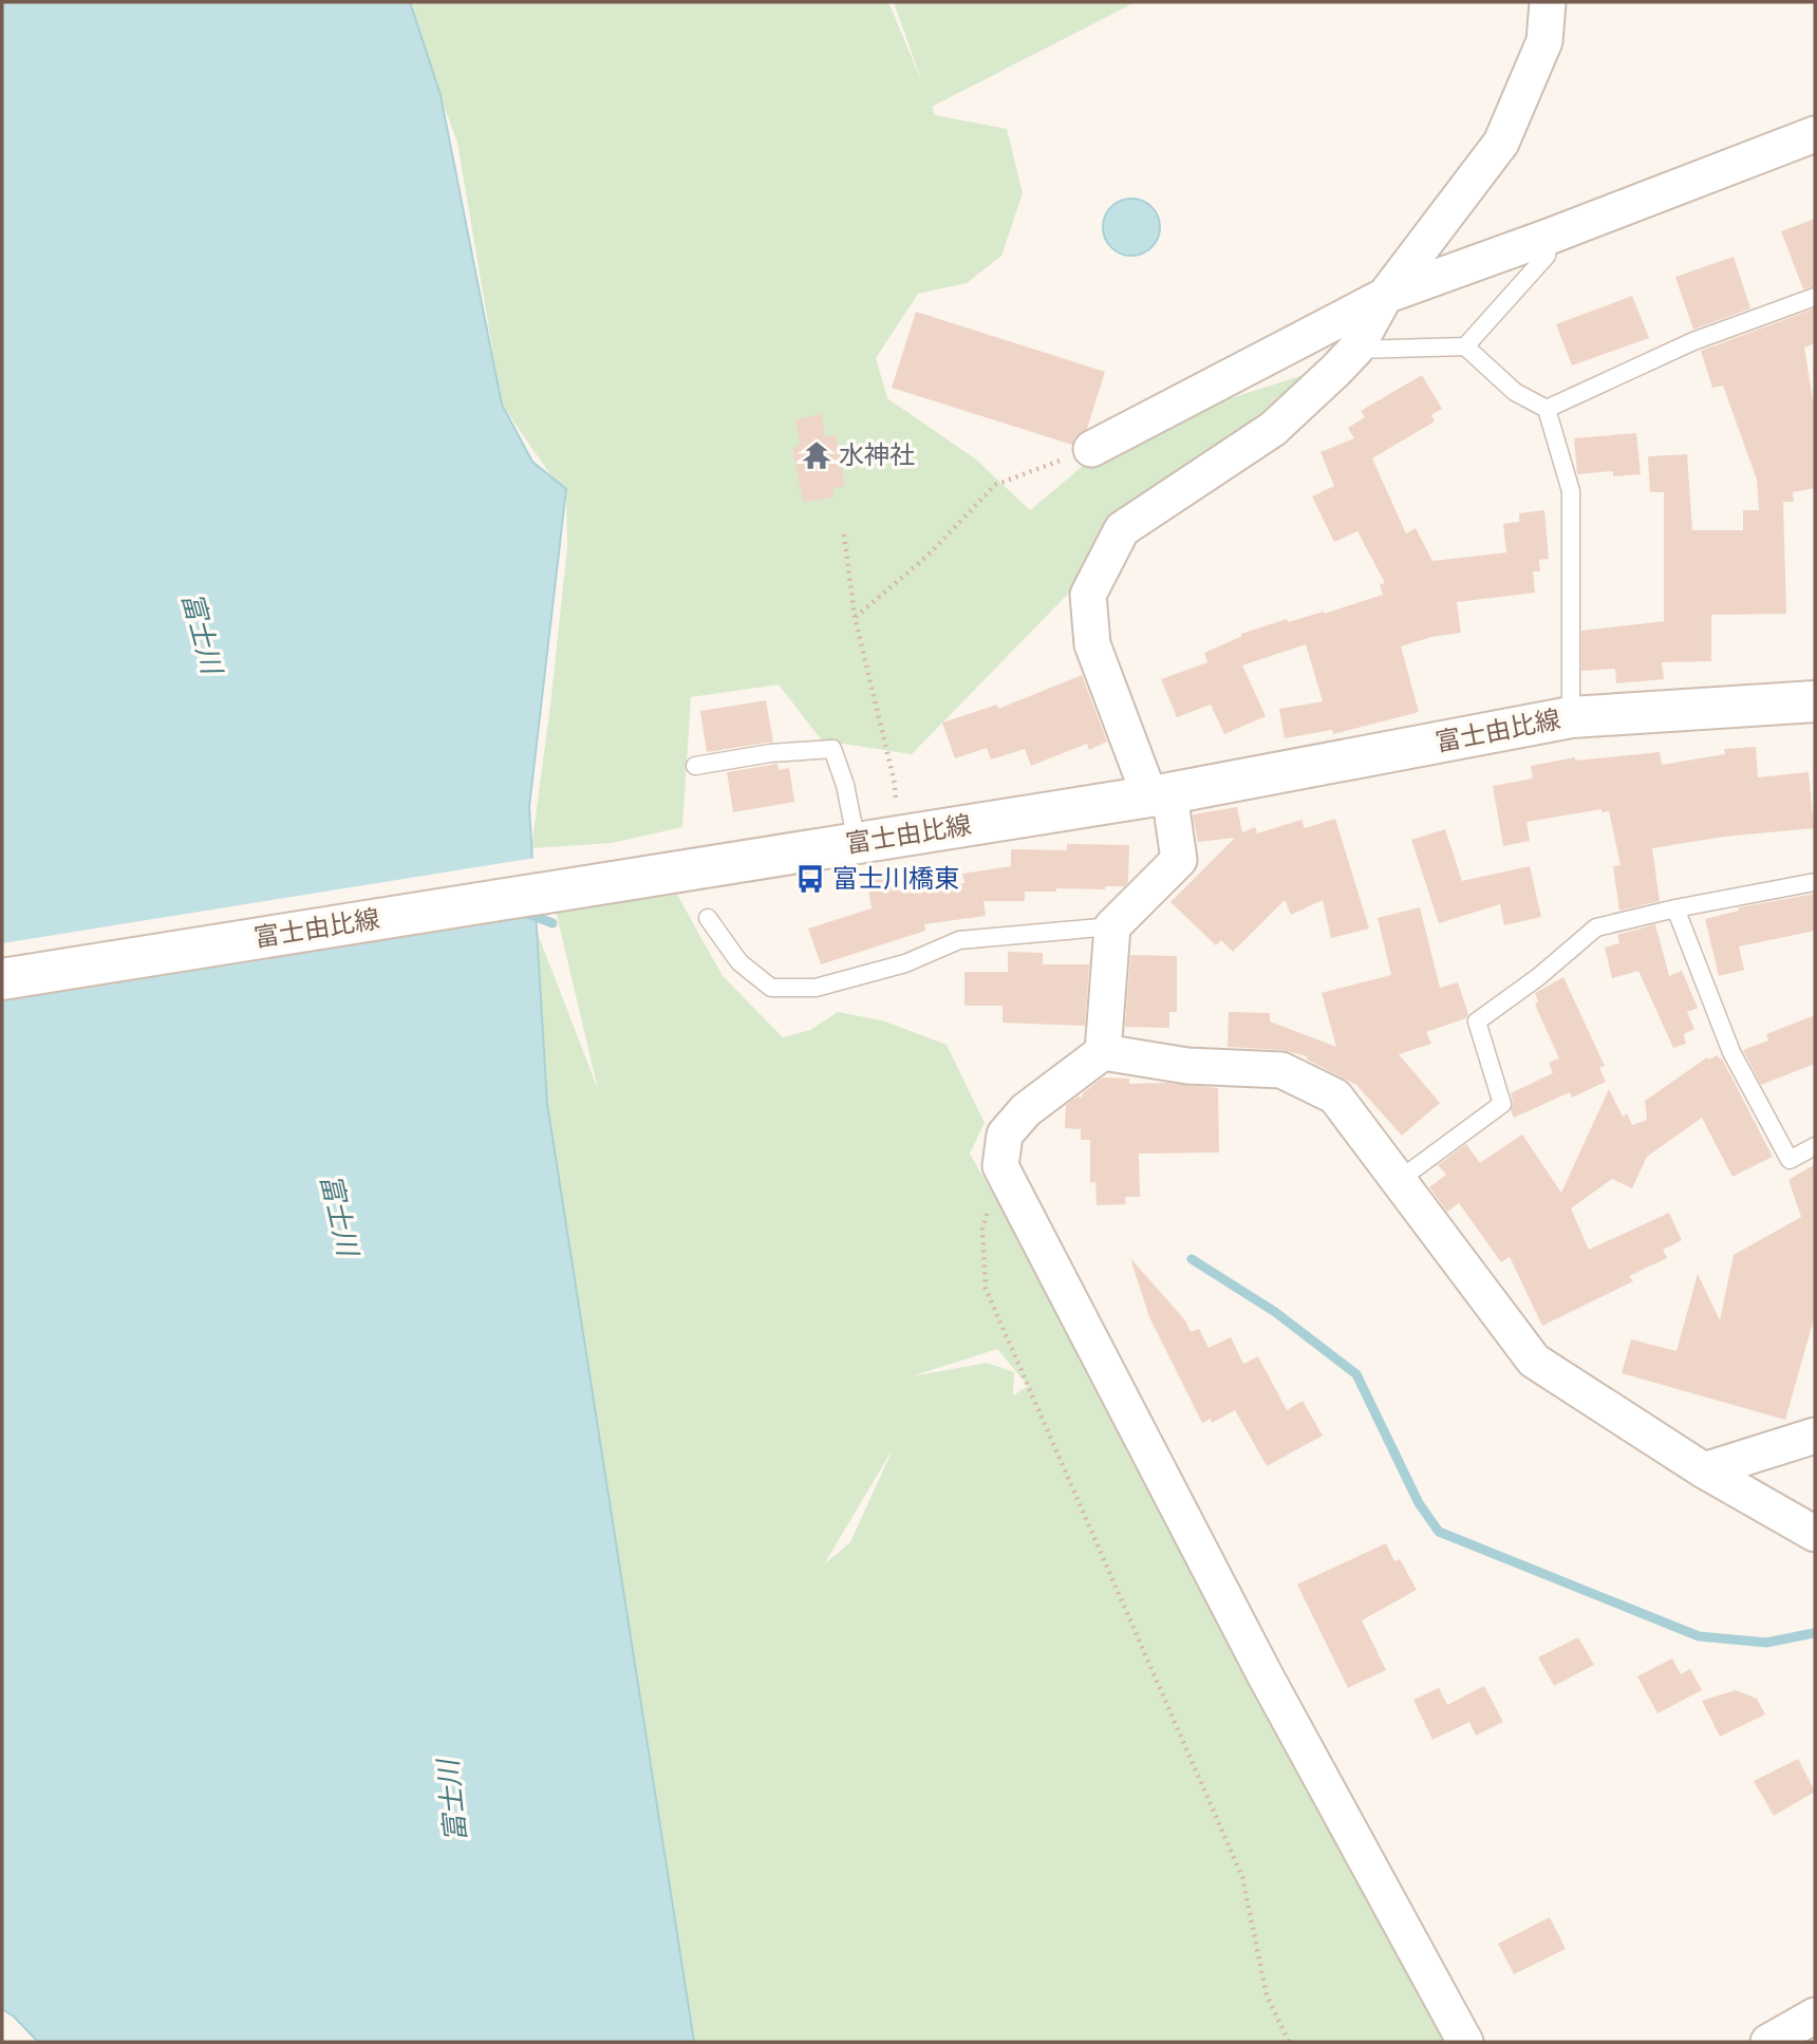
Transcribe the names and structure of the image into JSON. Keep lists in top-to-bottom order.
{
  "streets": {
    "main road": ["富士由比線"]
  },
  "water": ["富士川"],
  "places": {
    "temple": ["水神社"],
    "bus stop": ["富士川橋東"]
  }
}
